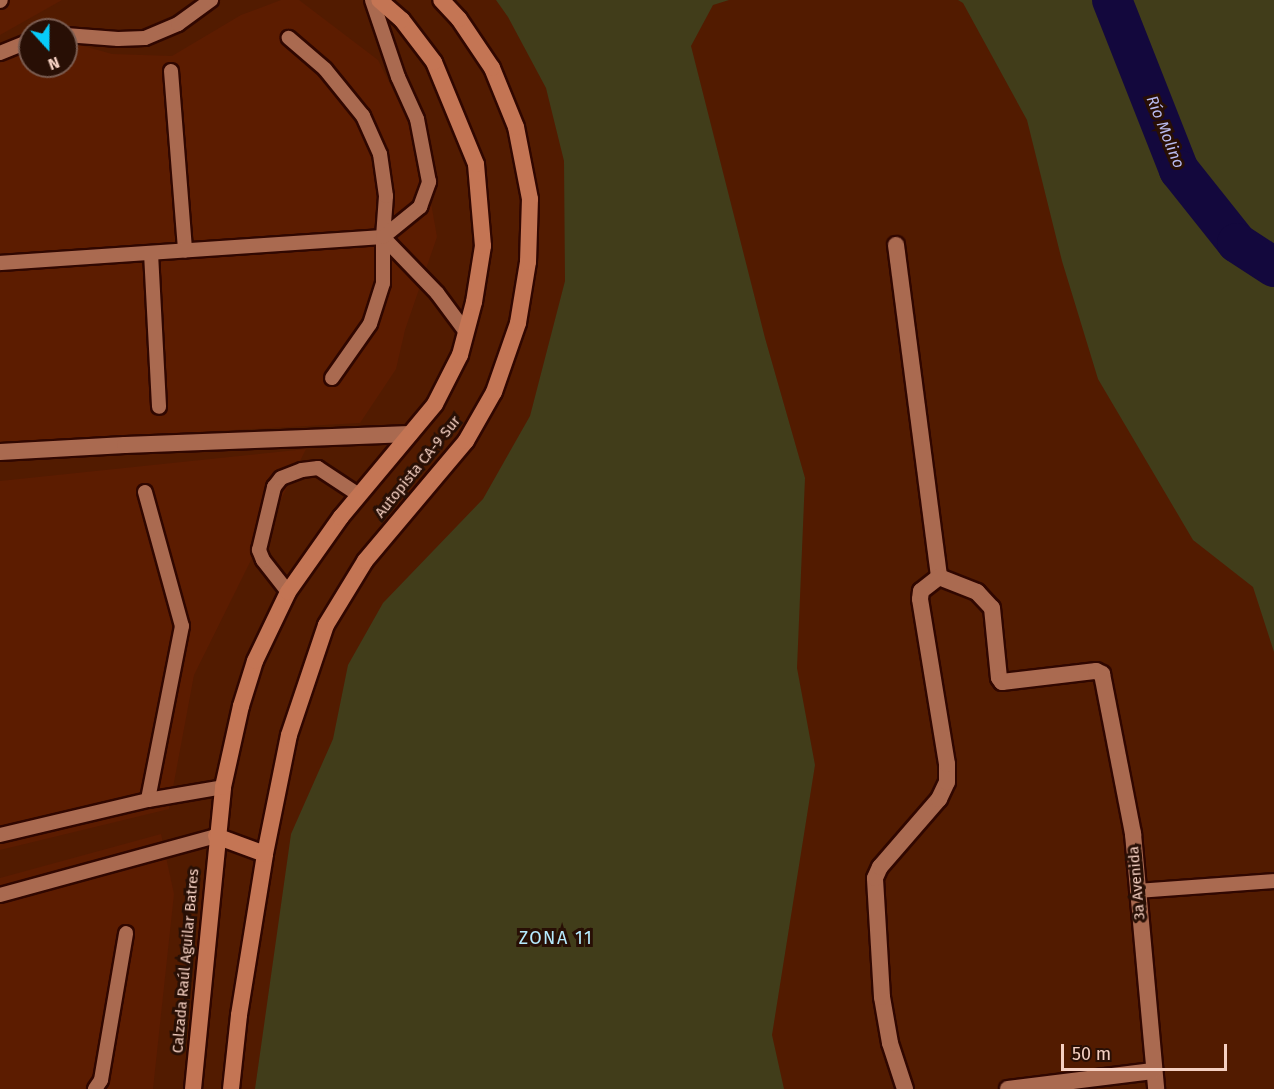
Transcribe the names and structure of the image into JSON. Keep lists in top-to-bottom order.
{
  "streets": {
    "highway": ["Autopista CA-9 Sur", "Calzada Raúl Aguilar Batres"],
    "street": ["3a Avenida"]
  },
  "crossings": [
    ["Autopista CA-9 Sur", "Calzada Raúl Aguilar Batres"]
  ],
  "districts": ["ZONA 11"],
  "water": ["Río Molino"],
  "scale_bar": "50 m",
  "north": "bottom"
}
